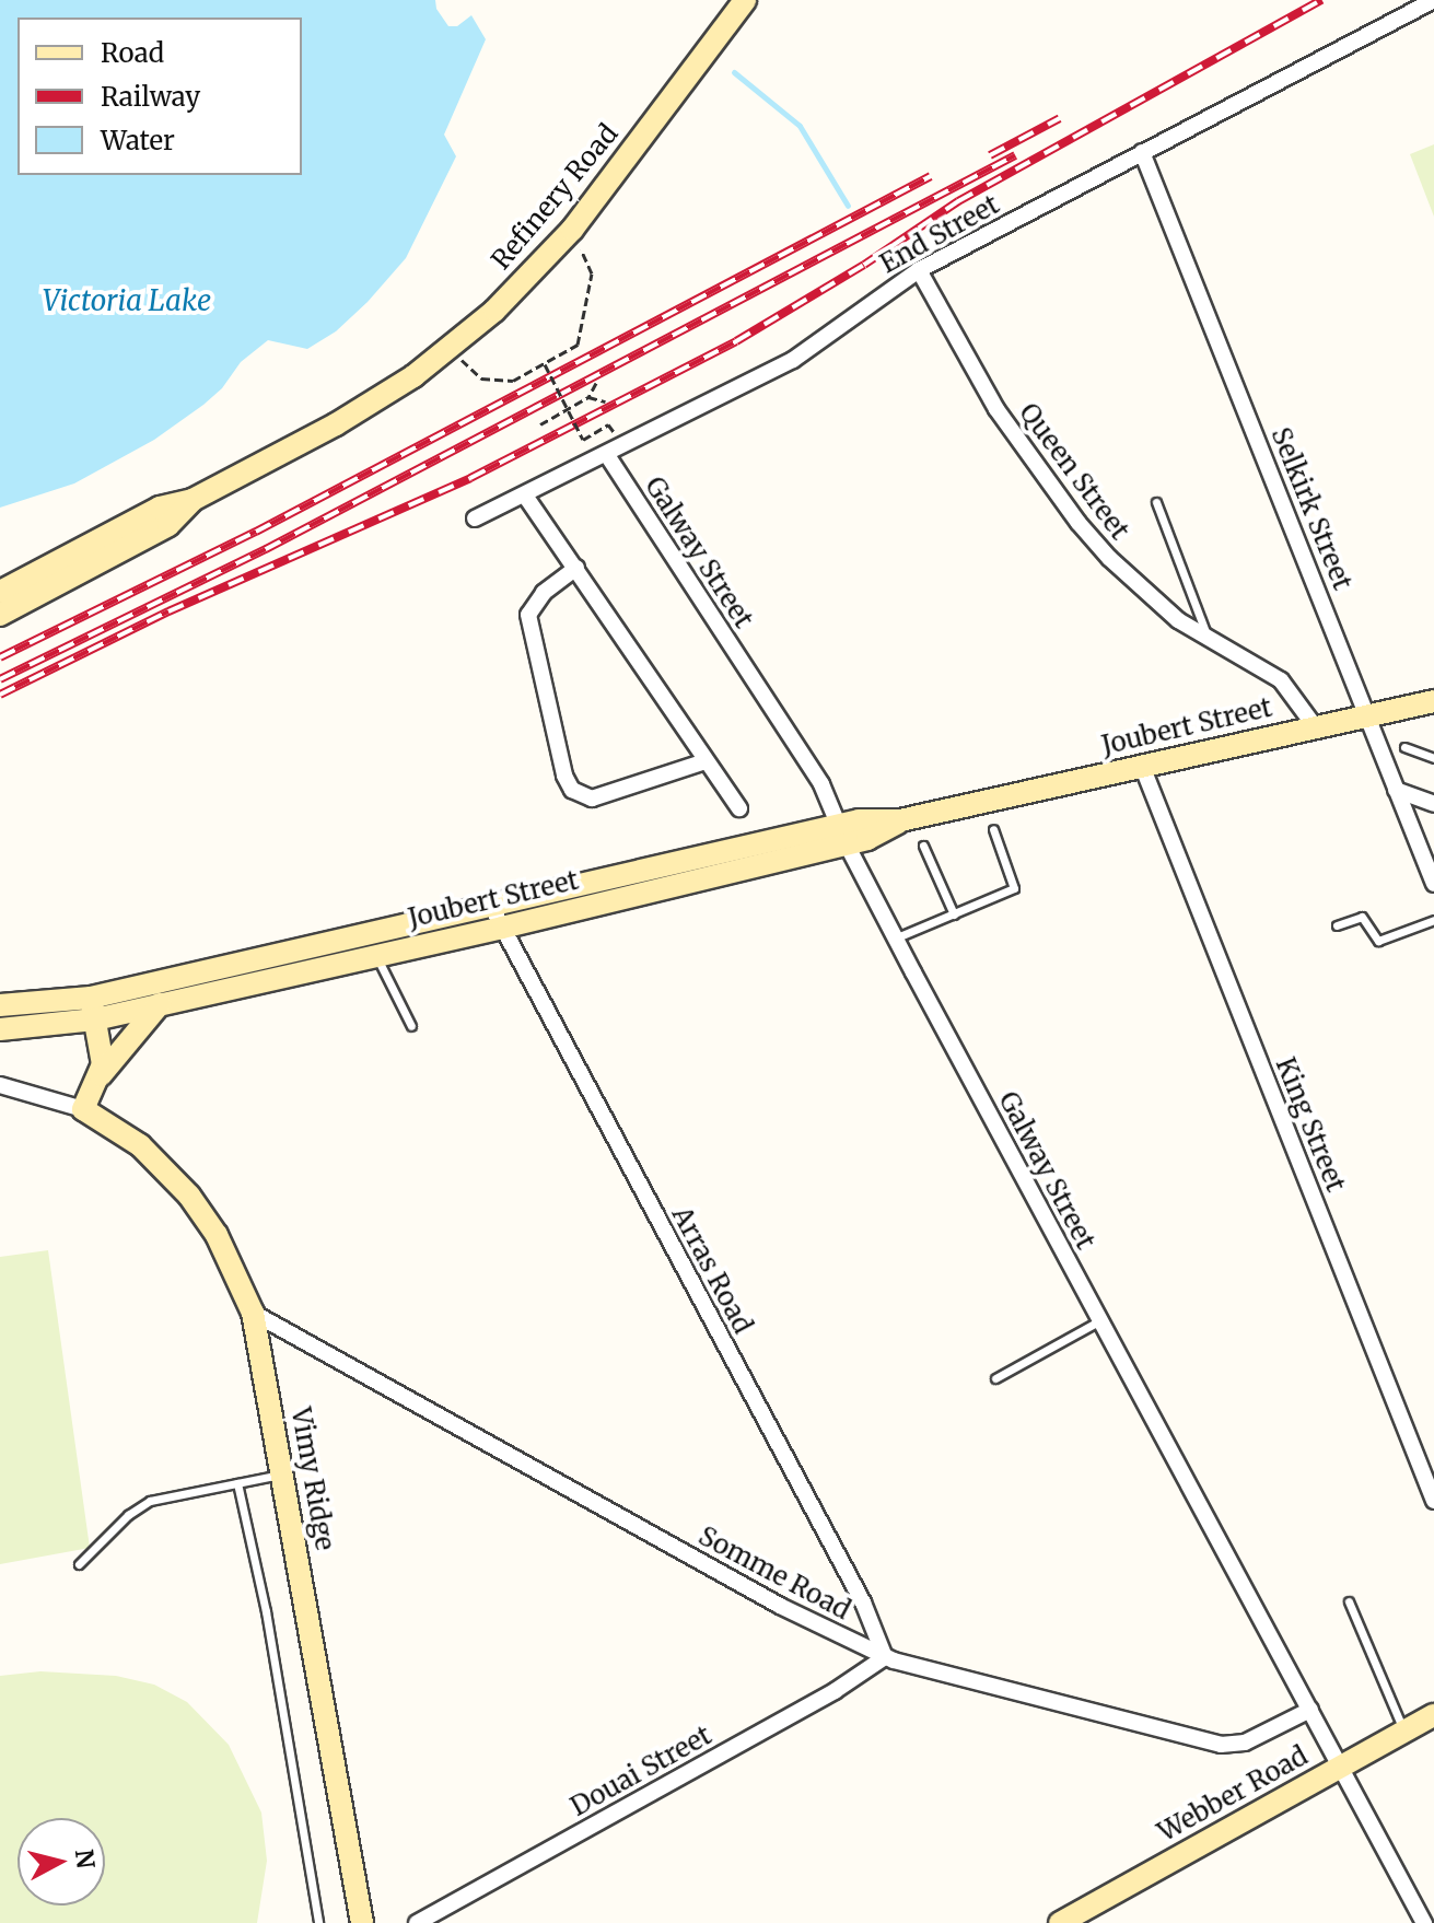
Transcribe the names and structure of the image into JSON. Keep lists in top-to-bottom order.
{
  "streets": {
    "main road": [
      "Refinery Road",
      "Joubert Street",
      "Vimy Ridge",
      "Webber Road"
    ],
    "street": [
      "End Street",
      "Queen Street",
      "Selkirk Street",
      "Galway Street",
      "King Street",
      "Arras Road",
      "Somme Road",
      "Douai Street"
    ]
  },
  "crossings": [
    ["End Street", "Queen Street"],
    ["End Street", "Selkirk Street"],
    ["End Street", "Galway Street"],
    ["Queen Street", "Joubert Street"],
    ["Selkirk Street", "Joubert Street"],
    ["Galway Street", "Joubert Street"],
    ["Galway Street", "Somme Road"],
    ["Galway Street", "Webber Road"],
    ["Joubert Street", "King Street"],
    ["Joubert Street", "Arras Road"],
    ["Arras Road", "Somme Road"],
    ["Arras Road", "Douai Street"],
    ["Vimy Ridge", "Somme Road"],
    ["Somme Road", "Douai Street"]
  ],
  "water": ["Victoria Lake"],
  "legend": ["Road", "Railway", "Water"],
  "north": "right"
}
